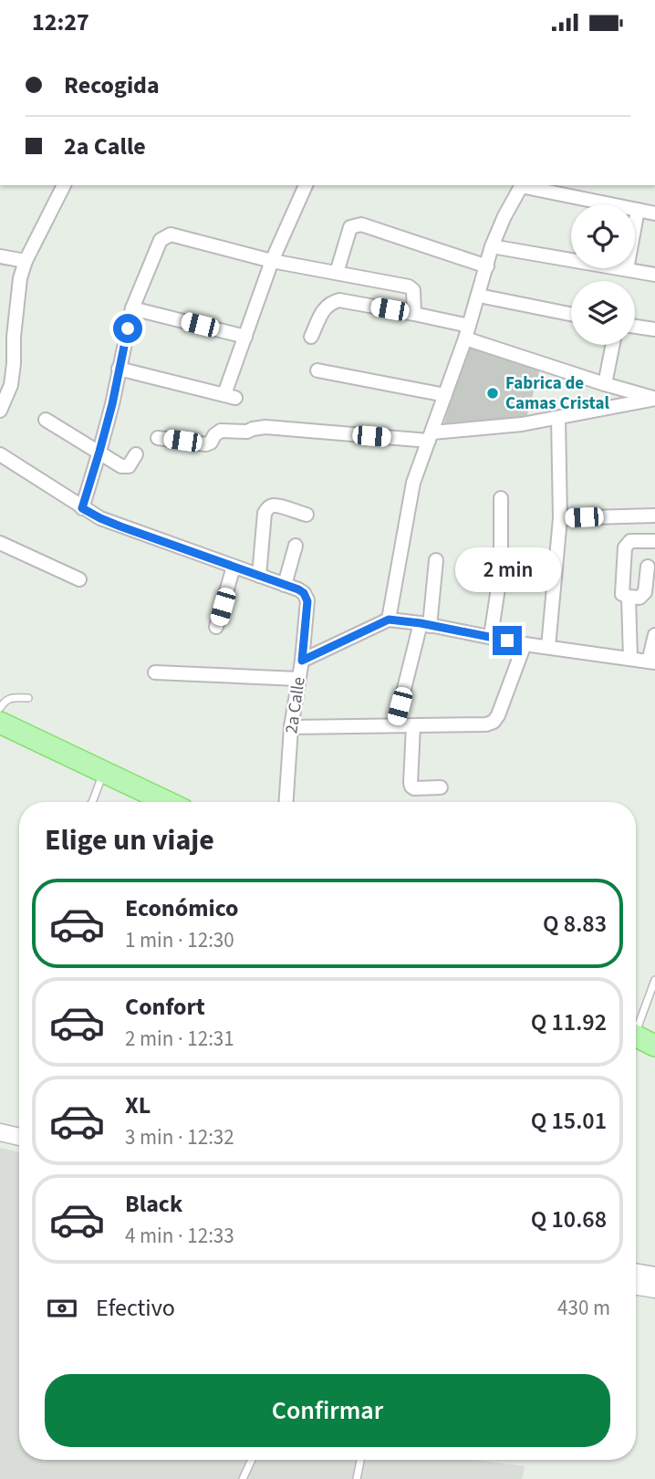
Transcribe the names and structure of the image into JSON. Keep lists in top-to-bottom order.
{
  "streets": {
    "street": ["2a Calle"]
  },
  "places": ["Fabrica de Camas Cristal"],
  "page": {
    "status": "12:27",
    "banner": ["Recogida", "2a Calle"],
    "bubble": "2 min",
    "heading": "Elige un viaje",
    "list": [
      {
        "name": "Económico",
        "note": "1 min · 12:30",
        "value": "Q 8.83"
      },
      {
        "name": "Confort",
        "note": "2 min · 12:31",
        "value": "Q 11.92"
      },
      {
        "name": "XL",
        "note": "3 min · 12:32",
        "value": "Q 15.01"
      },
      {
        "name": "Black",
        "note": "4 min · 12:33",
        "value": "Q 10.68"
      }
    ],
    "pay": ["Efectivo", "430 m"],
    "buttons": "Confirmar"
  }
}
